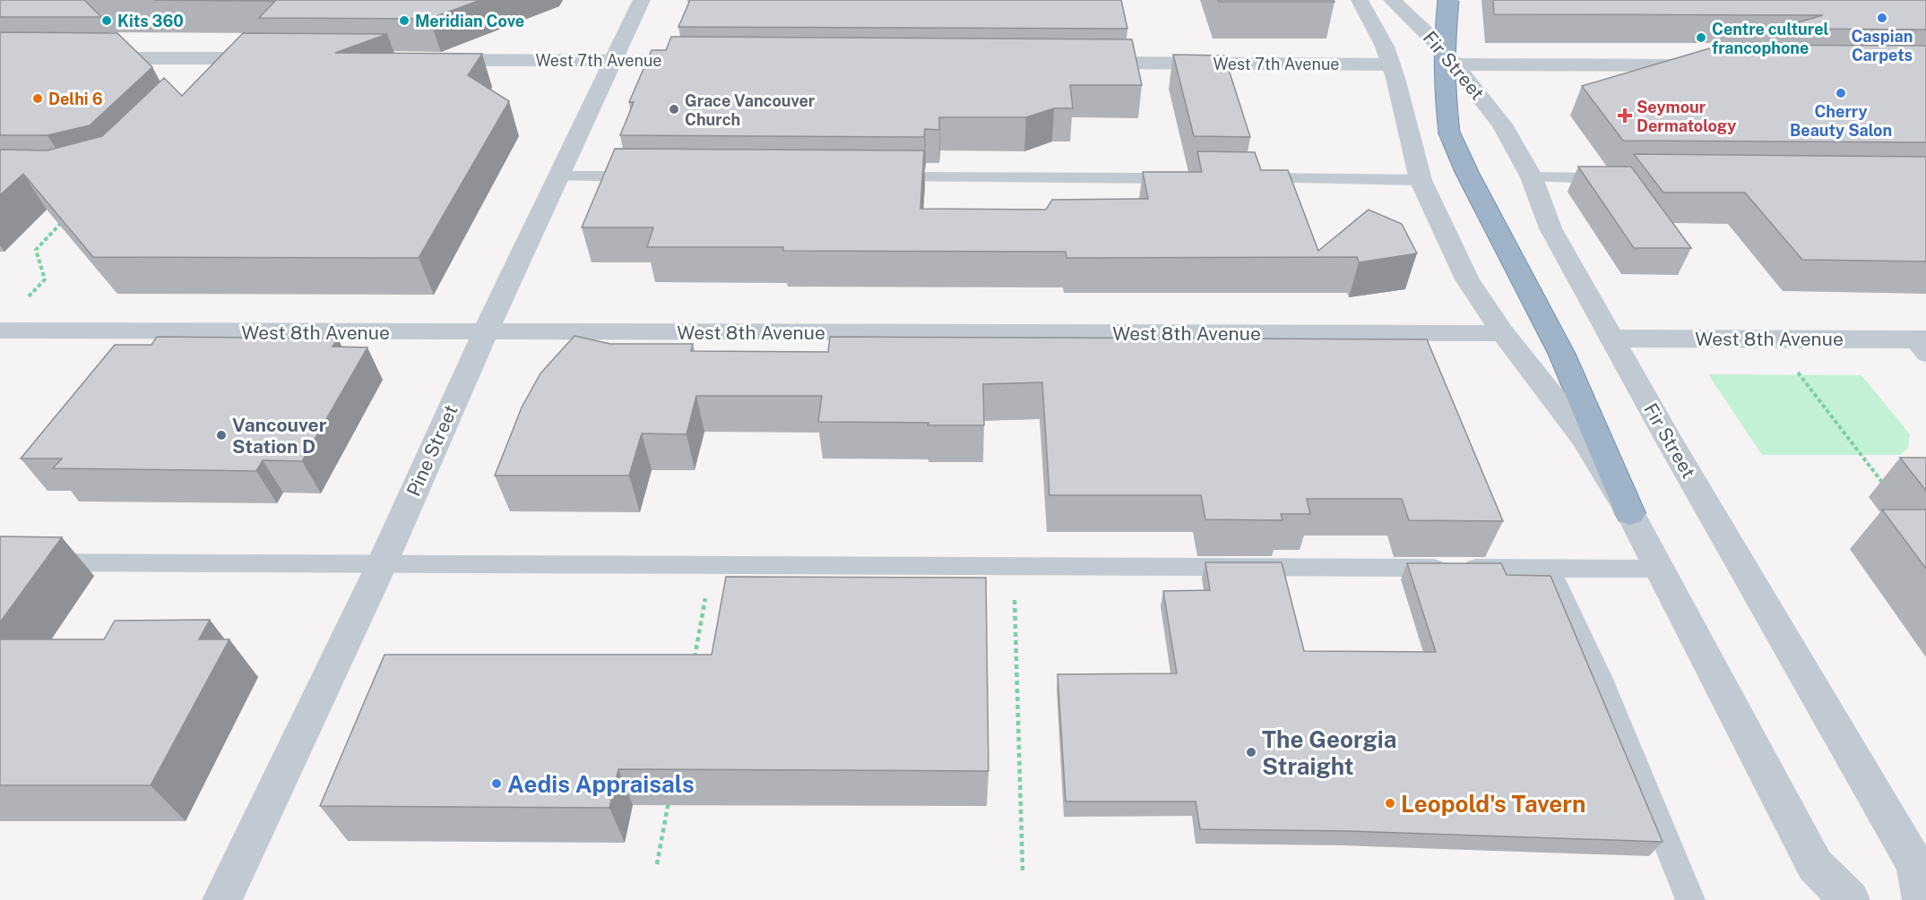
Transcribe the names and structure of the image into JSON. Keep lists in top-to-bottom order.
{
  "streets": {
    "street": [
      "West 7th Avenue",
      "Fir Street",
      "West 8th Avenue",
      "Pine Street"
    ]
  },
  "crossings": [
    ["West 7th Avenue", "Pine Street"],
    ["Fir Street", "West 8th Avenue"],
    ["West 8th Avenue", "Pine Street"]
  ],
  "places": {
    "other": [
      "Caspian Carpets",
      "Kits 360",
      "Meridian Cove",
      "Centre culturel francophone",
      "Cherry Beauty Salon",
      "Delhi 6",
      "Grace Vancouver Church",
      "Vancouver Station D",
      "The Georgia Straight",
      "Aedis Appraisals",
      "Leopold's Tavern"
    ],
    "health": ["Seymour Dermatology"]
  }
}
